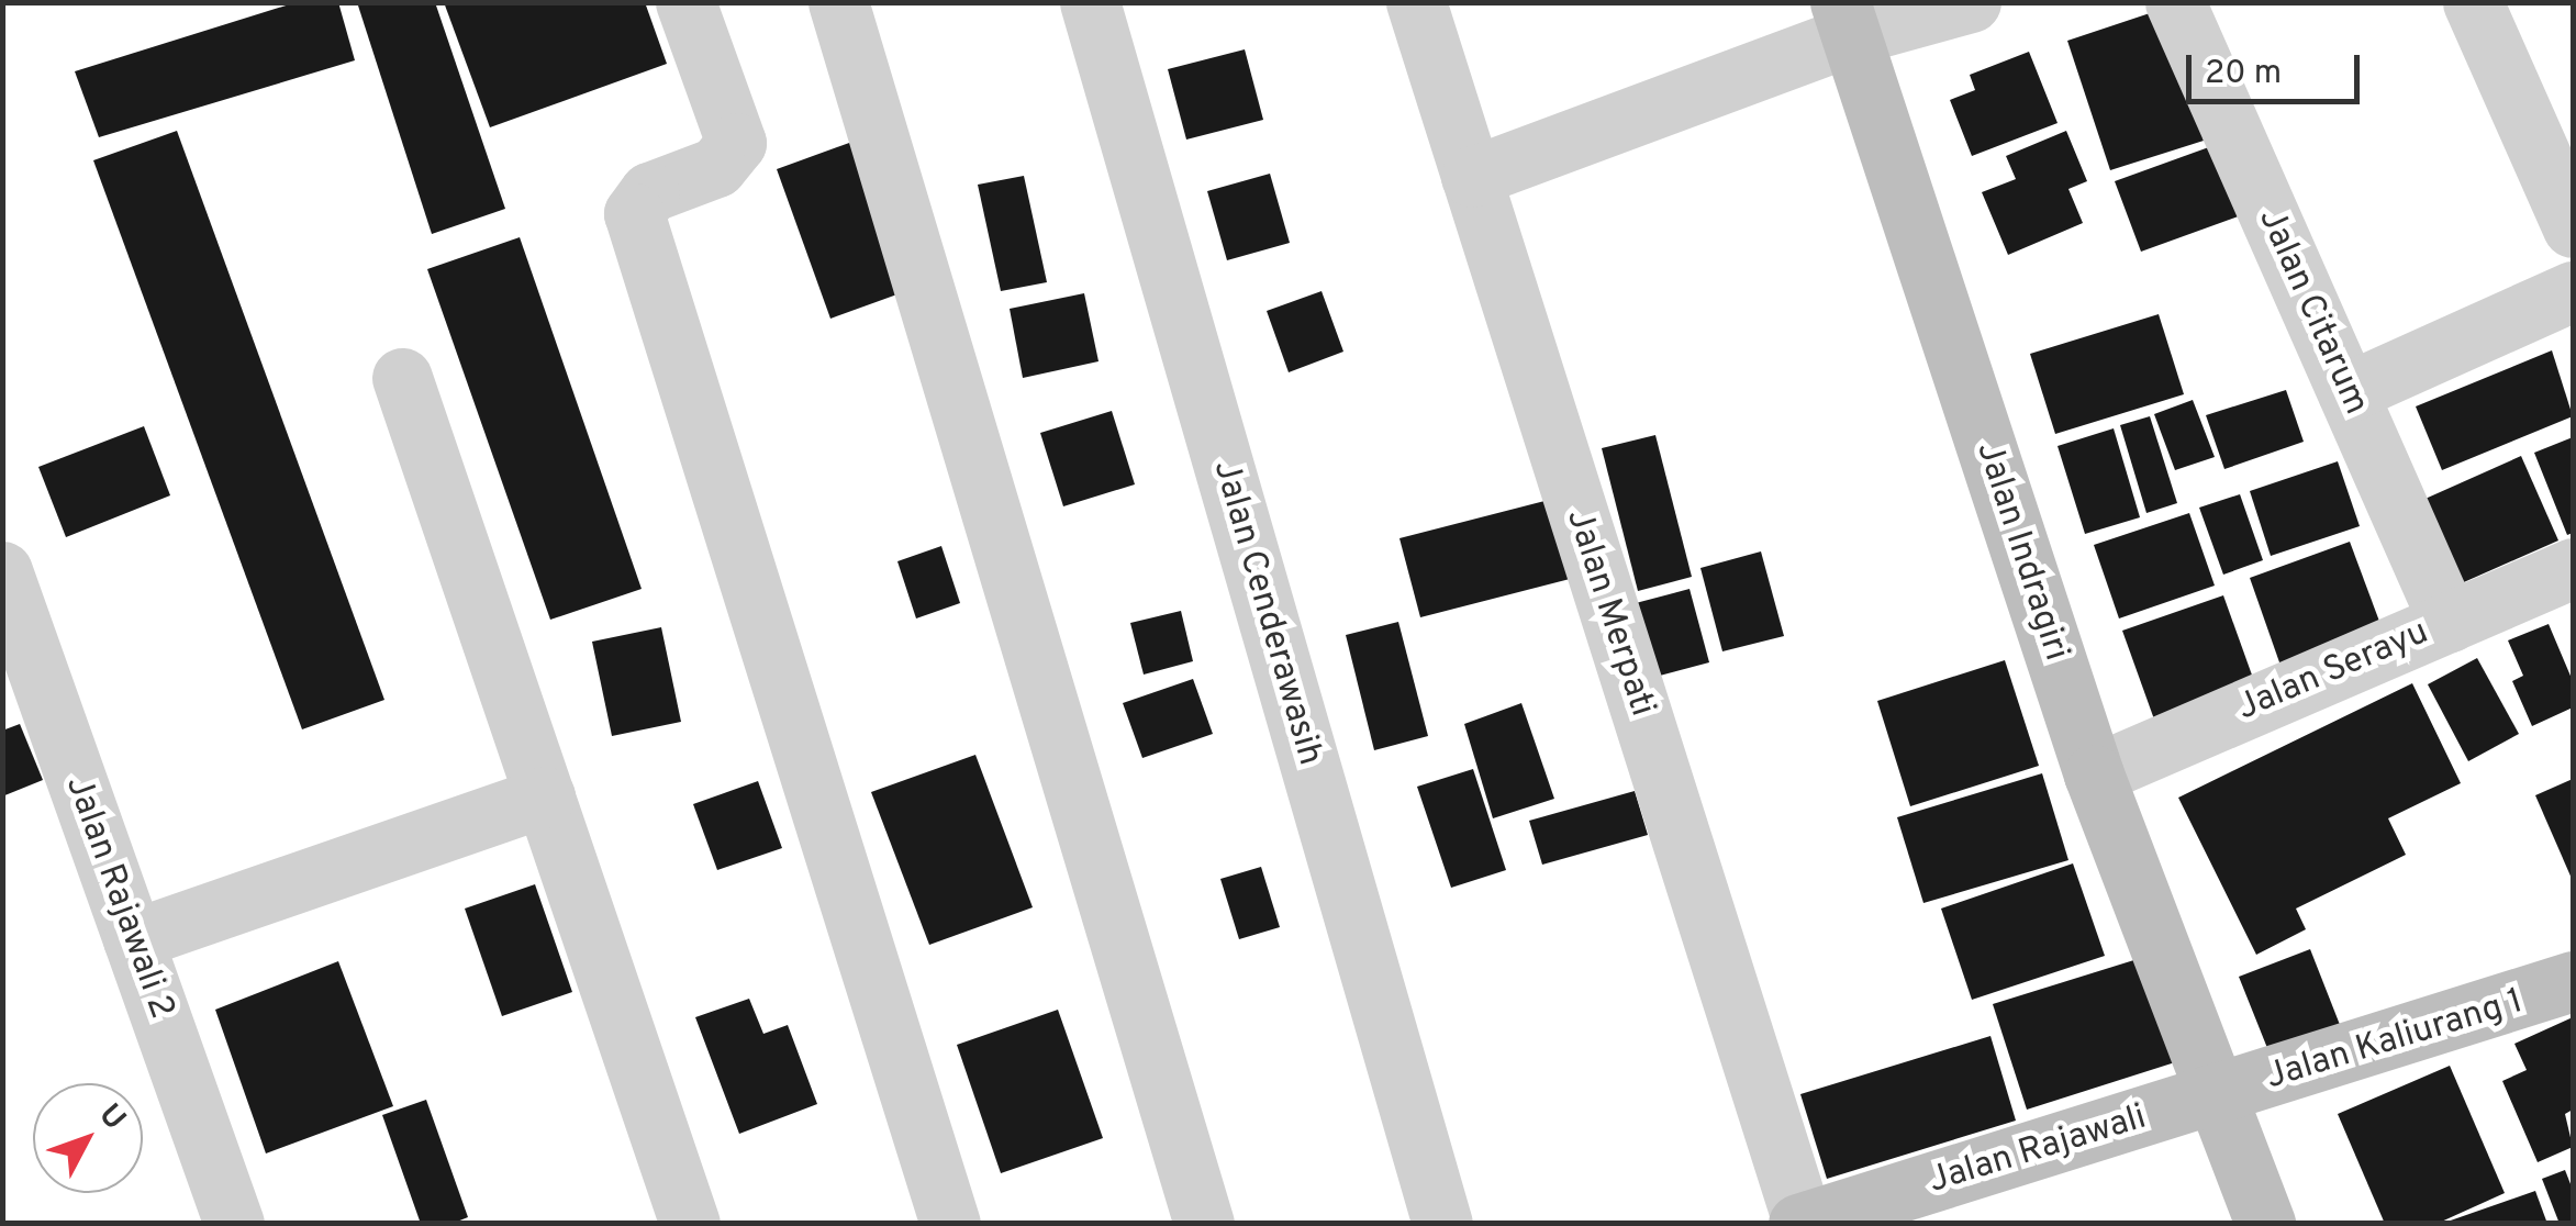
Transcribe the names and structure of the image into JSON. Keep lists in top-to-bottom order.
{
  "streets": {
    "main road": ["Jalan Indragiri", "Jalan Kaliurang 1", "Jalan Rajawali"],
    "street": [
      "Jalan Citarum",
      "Jalan Cenderawasih",
      "Jalan Merpati",
      "Jalan Serayu",
      "Jalan Rajawali 2"
    ]
  },
  "crossings": [
    ["Jalan Citarum", "Jalan Serayu"],
    ["Jalan Indragiri", "Jalan Serayu"],
    ["Jalan Indragiri", "Jalan Kaliurang 1"],
    ["Jalan Indragiri", "Jalan Rajawali"],
    ["Jalan Merpati", "Jalan Rajawali"],
    ["Jalan Kaliurang 1", "Jalan Rajawali"]
  ],
  "scale_bar": "20 m",
  "north": "top right"
}
